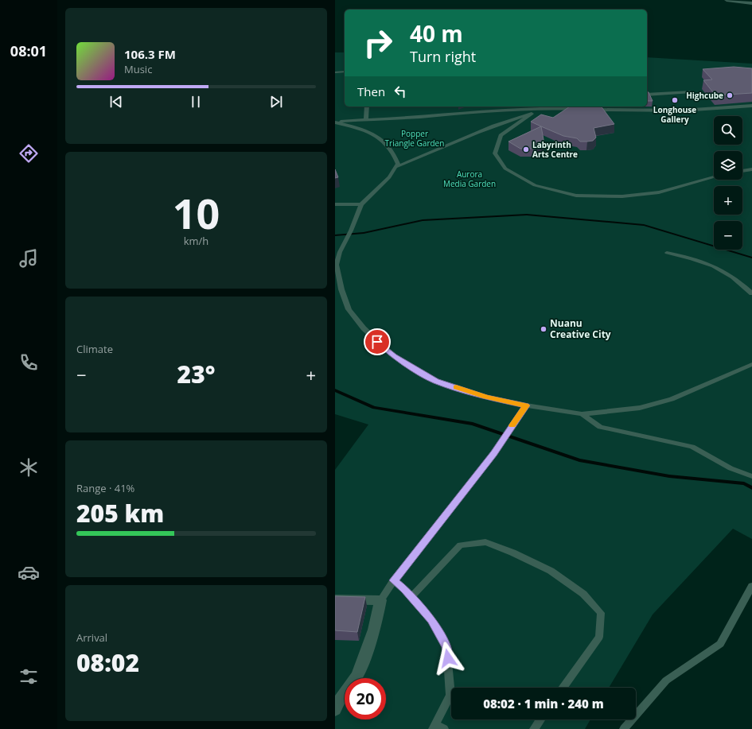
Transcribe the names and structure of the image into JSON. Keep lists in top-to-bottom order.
{
  "parks": ["Popper Triangle Garden", "Aurora Media Garden"],
  "places": [
    "Highcube",
    "Longhouse Gallery",
    "Labyrinth Arts Centre",
    "Nuanu Creative City"
  ],
  "page": {
    "tabs": "08:01",
    "turn": ["40 m", "Turn right"],
    "song": ["106.3 FM", "Music"],
    "then": "Then",
    "map_buttons": ["+", "−"],
    "tile": [
      ["10", "km/h"],
      "Climate",
      ["Range · 41%", "205 km"],
      ["Arrival", "08:02"]
    ],
    "heat": ["−", "23°", "+"],
    "limit": "20",
    "trip": "08:02 · 1 min · 240 m"
  }
}
